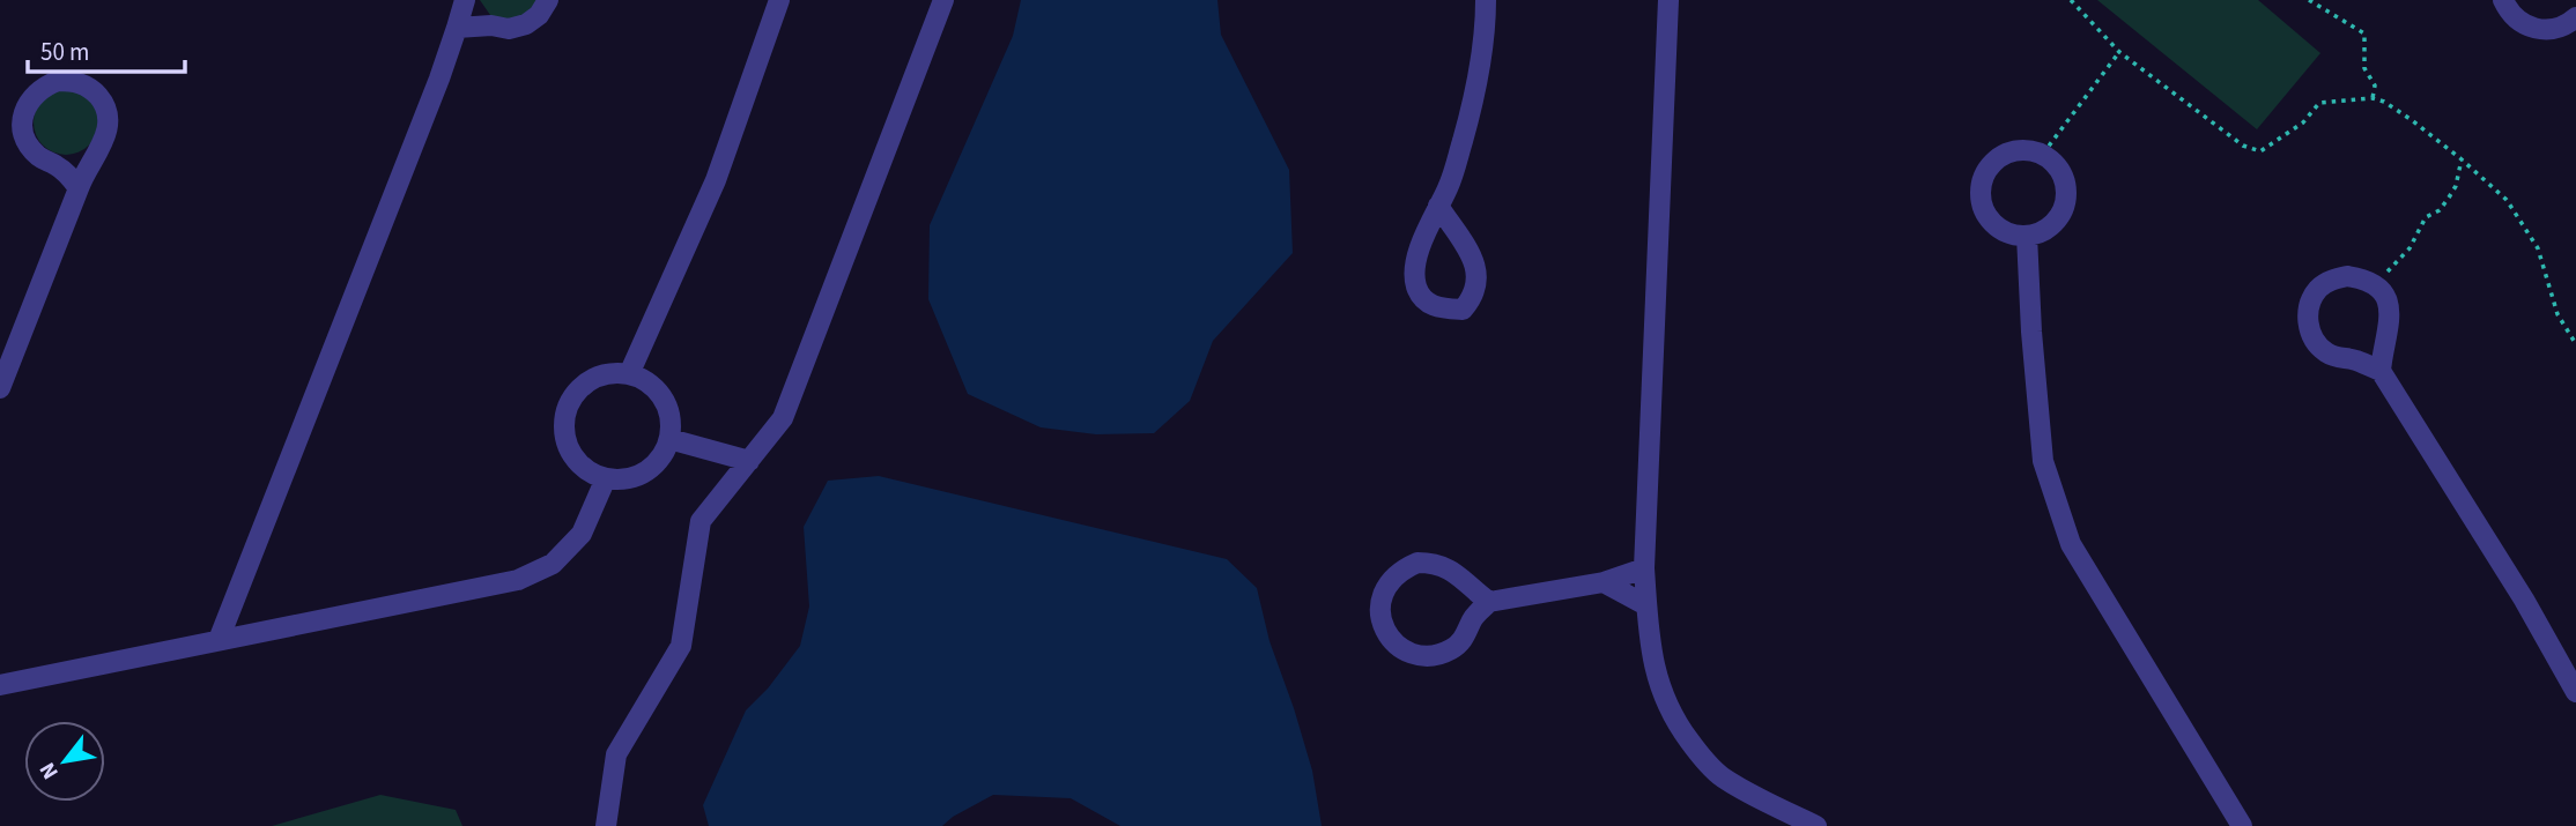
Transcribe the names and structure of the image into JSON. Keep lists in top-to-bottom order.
{
  "scale_bar": "50 m",
  "north": "bottom left"
}
